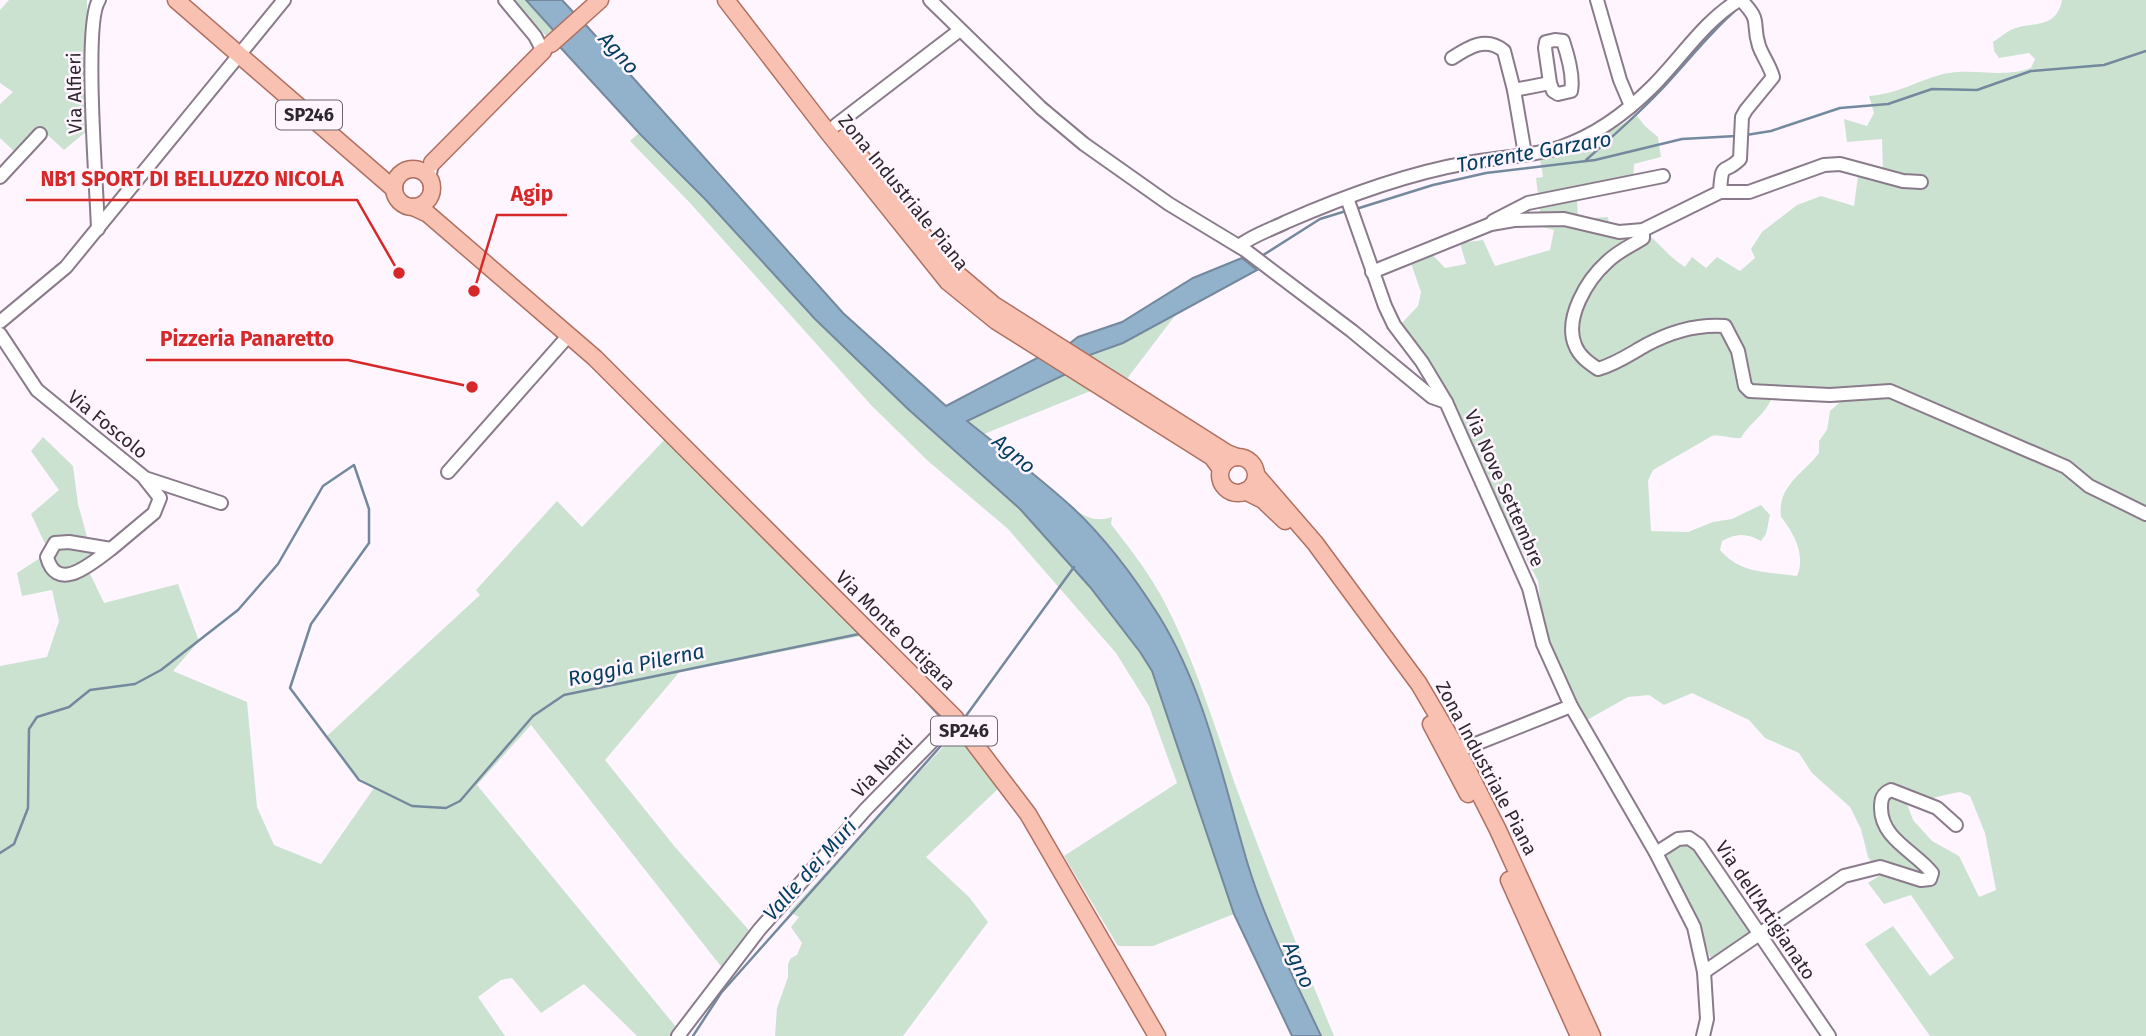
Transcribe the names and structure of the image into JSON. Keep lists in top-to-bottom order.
{
  "streets": {
    "main road": ["SP246", "Zona Industriale Piana", "Via Monte Ortigara"],
    "street": [
      "Via Alfieri",
      "Via Foscolo",
      "Via Nove Settembre",
      "Via Nanti",
      "Via dell'Artigianato"
    ]
  },
  "crossings": [
    ["SP246", "Via Monte Ortigara"],
    ["Via Nove Settembre", "Via dell'Artigianato"],
    ["Via Monte Ortigara", "Via Nanti"]
  ],
  "water": [
    "Agno",
    "Torrente Garzaro",
    "Roggia Pilerna",
    "Valle dei Muri"
  ],
  "places": ["NB1 SPORT DI BELLUZZO NICOLA", "Agip", "Pizzeria Panaretto"]
}
